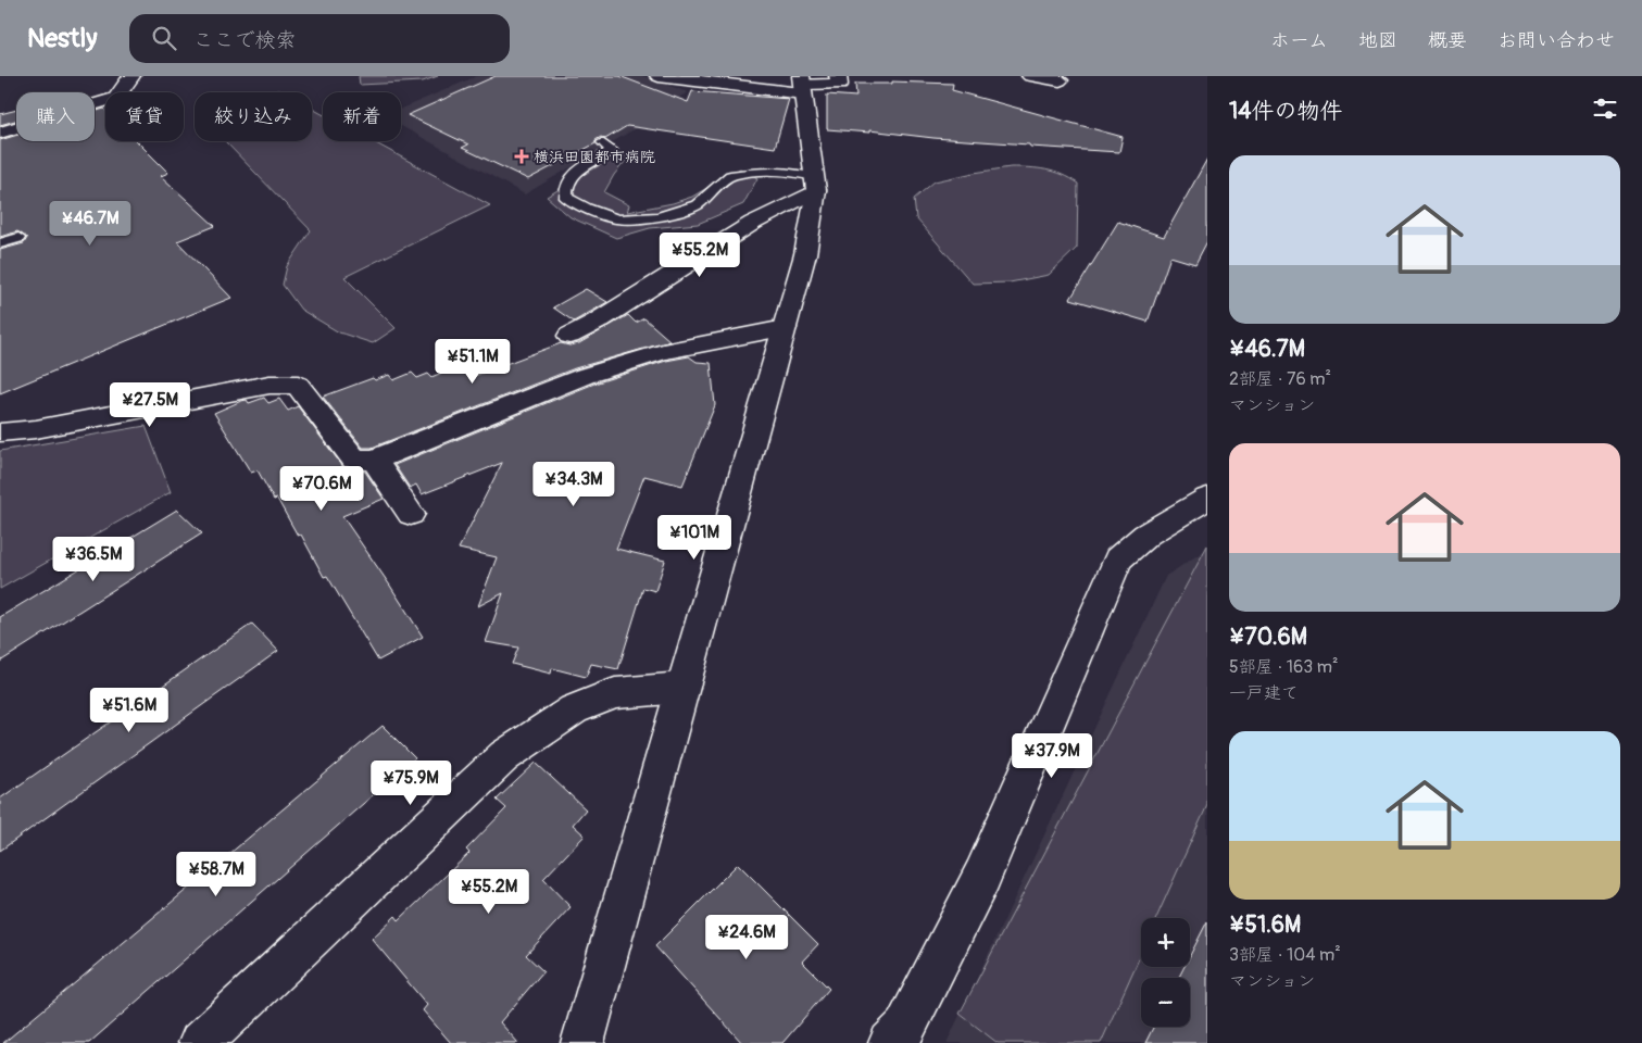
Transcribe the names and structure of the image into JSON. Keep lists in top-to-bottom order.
{
  "places": {
    "health": ["横浜田園都市病院"]
  },
  "page": {
    "header": "Nestly",
    "search": "ここで検索",
    "nav": [
      "ホーム",
      "地図",
      "概要",
      "お問い合わせ"
    ],
    "heading": "14件の物件",
    "chip": [
      "購入",
      "賃貸",
      "絞り込み",
      "新着"
    ],
    "list": [
      {
        "name": "¥46.7M",
        "note": "2部屋 · 76 m² · マンション"
      },
      {
        "name": "¥70.6M",
        "note": "5部屋 · 163 m² · 一戸建て"
      },
      {
        "name": "¥51.6M",
        "note": "3部屋 · 104 m² · マンション"
      }
    ],
    "price": [
      "¥46.7M",
      "¥55.2M",
      "¥51.1M",
      "¥27.5M",
      "¥34.3M",
      "¥70.6M",
      "¥101M",
      "¥36.5M",
      "¥51.6M",
      "¥37.9M",
      "¥75.9M",
      "¥58.7M",
      "¥55.2M",
      "¥24.6M"
    ],
    "map_buttons": ["+", "−"]
  }
}
